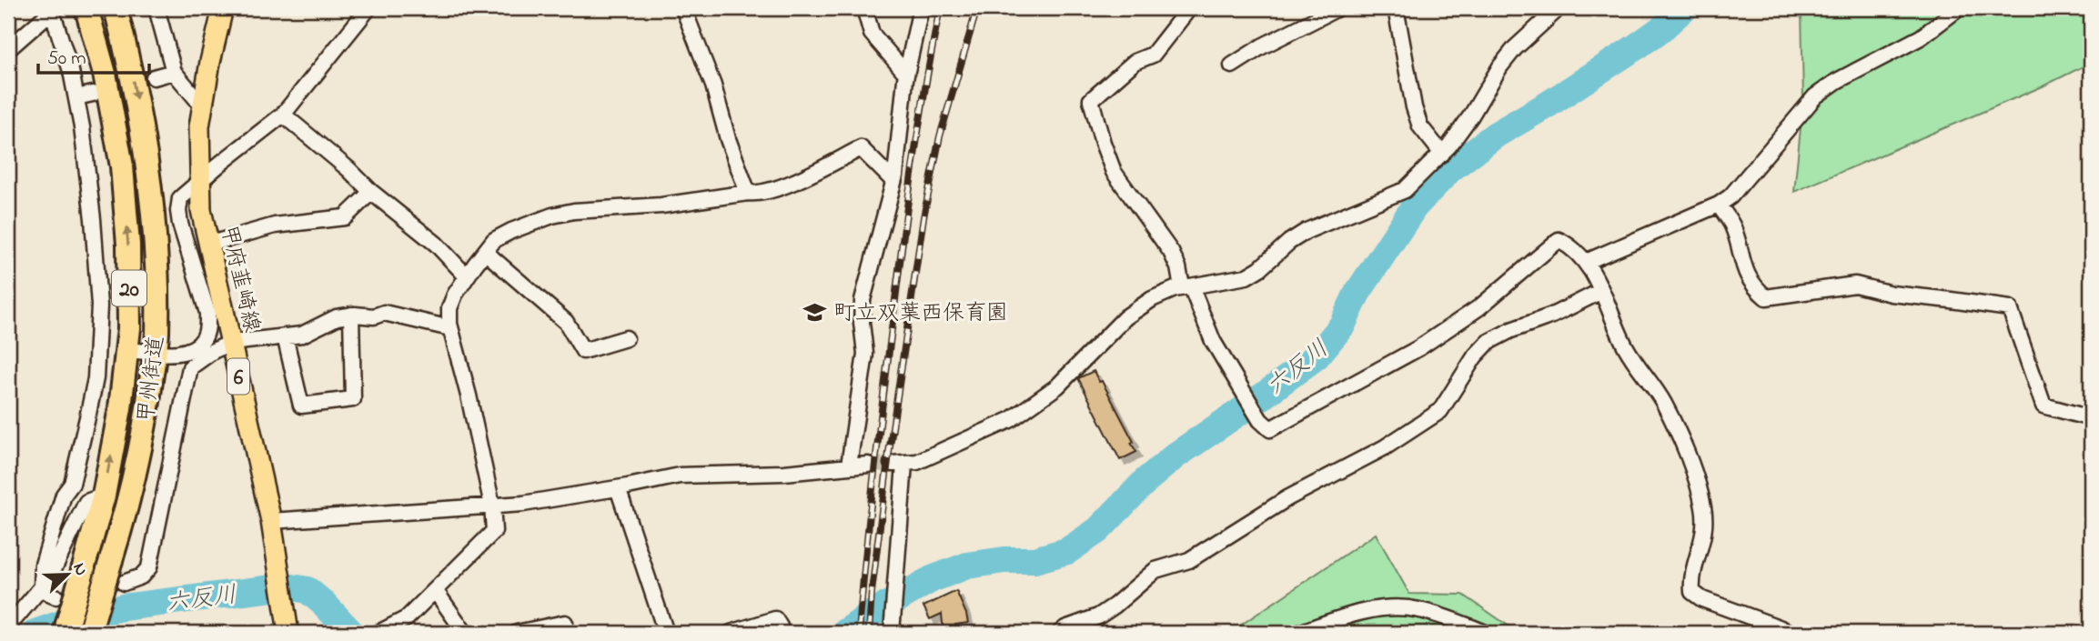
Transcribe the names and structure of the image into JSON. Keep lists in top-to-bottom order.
{
  "streets": {
    "highway": ["20", "甲州街道"],
    "main road": ["甲府韮崎線", "6"]
  },
  "water": ["六反川"],
  "places": {
    "school or university": ["町立双葉西保育園"]
  },
  "scale_bar": "50 m",
  "north": "top right"
}
